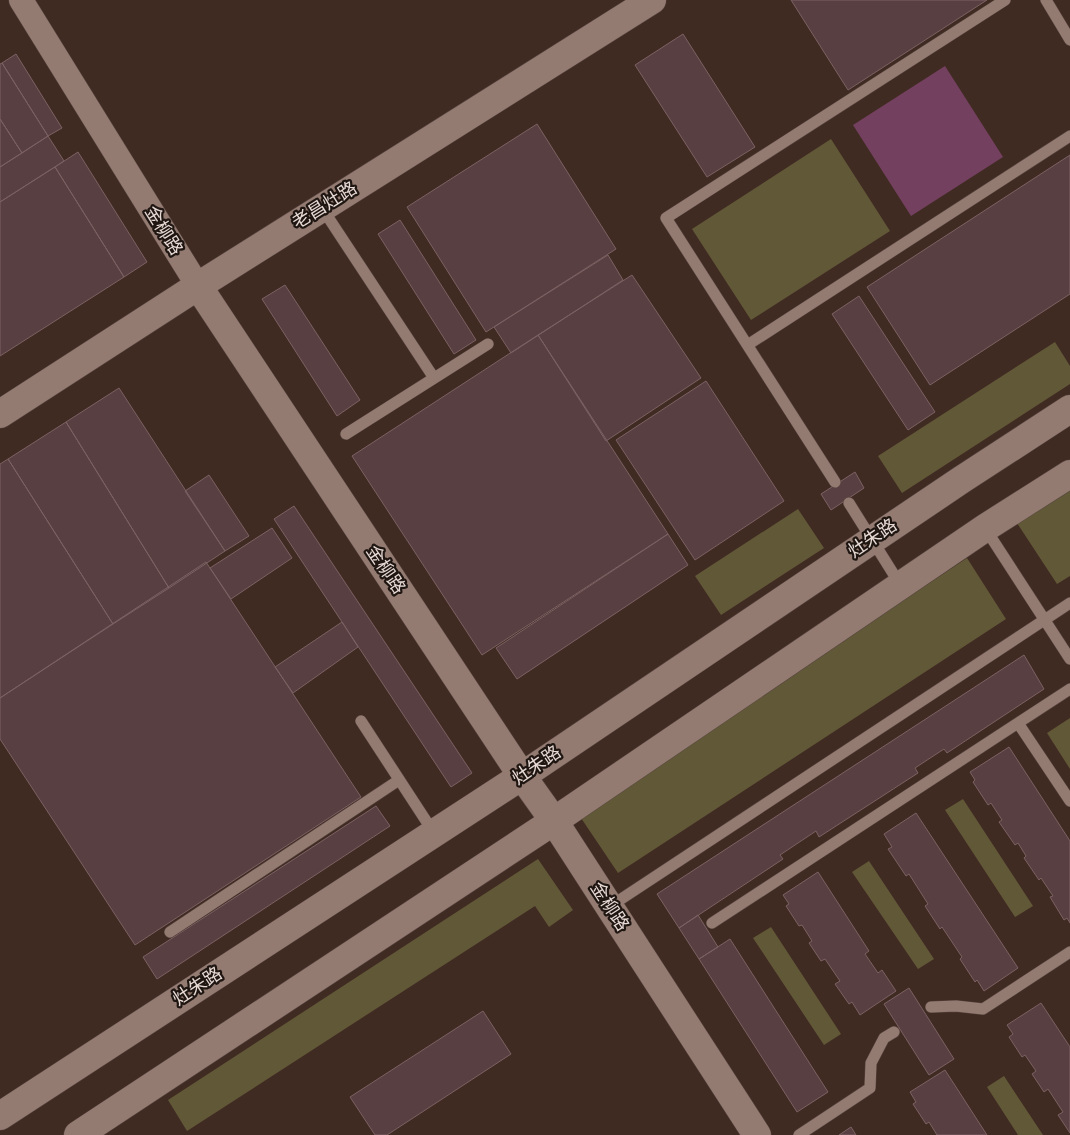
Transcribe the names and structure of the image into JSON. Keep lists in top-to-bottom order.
{
  "streets": {
    "main road": ["老昌灶路", "金柳路", "灶朱路"]
  },
  "crossings": [
    ["老昌灶路", "金柳路"],
    ["金柳路", "灶朱路"]
  ]
}
